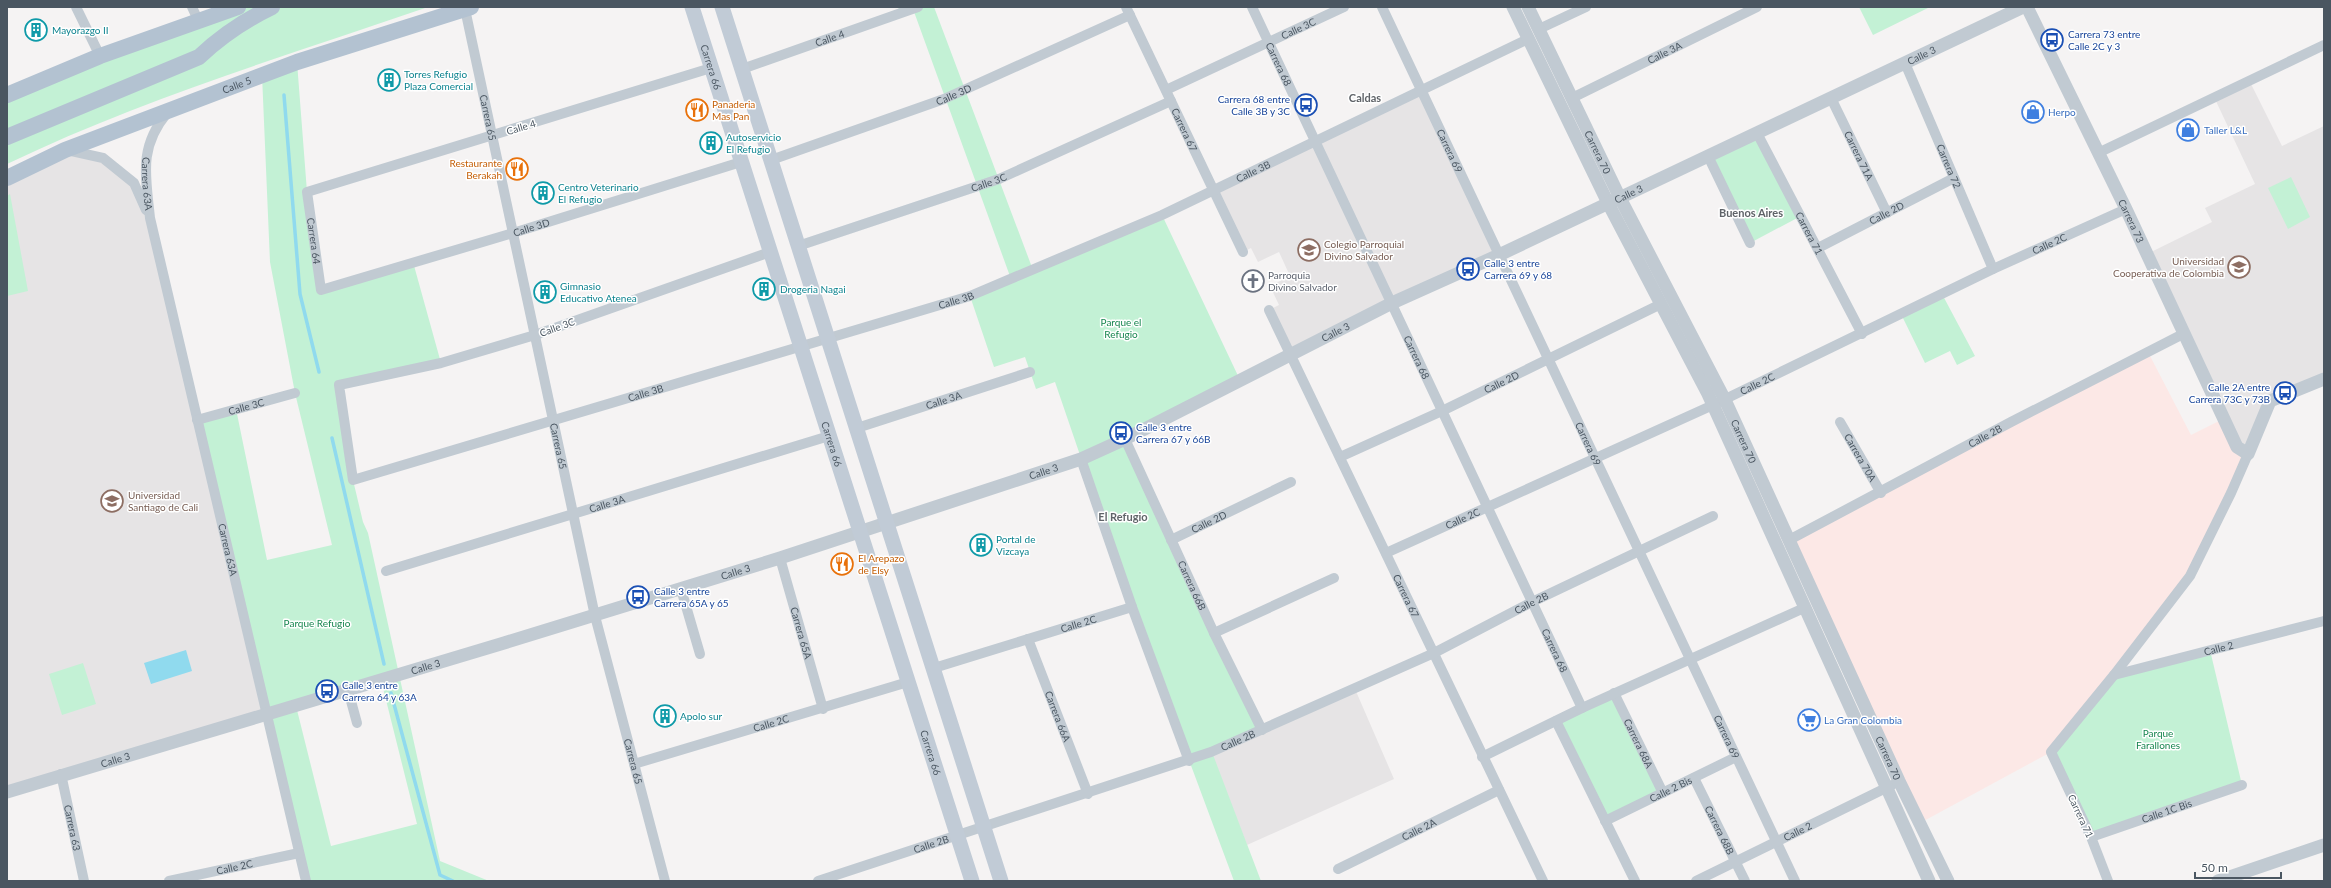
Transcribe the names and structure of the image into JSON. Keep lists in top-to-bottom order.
{
  "streets": {
    "main road": ["Carrera 66", "Calle 5"],
    "street": [
      "Calle 3C",
      "Calle 4",
      "Calle 3A",
      "Calle 3",
      "Carrera 68",
      "Calle 3D",
      "Carrera 65",
      "Carrera 67",
      "Carrera 69",
      "Carrera 70",
      "Carrera 71A",
      "Carrera 72",
      "Calle 3B",
      "Carrera 63A",
      "Calle 2D",
      "Carrera 73",
      "Carrera 71",
      "Carrera 64",
      "Calle 2C",
      "Calle 2B",
      "Carrera 70A",
      "Carrera 66B",
      "Carrera 65A",
      "Calle 2",
      "Carrera 66A",
      "Carrera 68A",
      "Calle 2 Bis",
      "Calle 1C Bis",
      "Carrera 63",
      "Carrera 68B",
      "Calle 2A"
    ]
  },
  "crossings": [
    ["Calle 3C", "Carrera 68"],
    ["Calle 3C", "Carrera 66"],
    ["Calle 3C", "Carrera 65"],
    ["Calle 3C", "Carrera 67"],
    ["Calle 3C", "Calle 3B"],
    ["Calle 3C", "Carrera 63A"],
    ["Calle 4", "Carrera 66"],
    ["Calle 4", "Carrera 65"],
    ["Calle 4", "Carrera 64"],
    ["Calle 3A", "Carrera 66"],
    ["Calle 3A", "Carrera 65"],
    ["Calle 3A", "Carrera 70"],
    ["Calle 3", "Carrera 68"],
    ["Calle 3", "Carrera 66"],
    ["Calle 3", "Carrera 65"],
    ["Calle 3", "Carrera 67"],
    ["Calle 3", "Carrera 69"],
    ["Calle 3", "Carrera 70"],
    ["Calle 3", "Carrera 71A"],
    ["Calle 3", "Carrera 72"],
    ["Calle 3", "Carrera 63A"],
    ["Calle 3", "Carrera 71"],
    ["Calle 3", "Carrera 66B"],
    ["Calle 3", "Carrera 65A"],
    ["Calle 3", "Carrera 63"],
    ["Carrera 68", "Calle 3B"],
    ["Carrera 68", "Calle 2D"],
    ["Carrera 68", "Calle 2C"],
    ["Carrera 68", "Calle 2B"],
    ["Carrera 66", "Calle 3D"],
    ["Carrera 66", "Calle 3B"],
    ["Carrera 66", "Calle 2C"],
    ["Carrera 66", "Calle 2B"],
    ["Calle 5", "Carrera 65"],
    ["Calle 5", "Carrera 63A"],
    ["Calle 3D", "Carrera 65"],
    ["Calle 3D", "Carrera 67"],
    ["Calle 3D", "Carrera 64"],
    ["Carrera 65", "Calle 3B"],
    ["Carrera 65", "Calle 2C"],
    ["Carrera 67", "Calle 3B"],
    ["Carrera 67", "Calle 2D"],
    ["Carrera 67", "Calle 2C"],
    ["Carrera 67", "Calle 2B"],
    ["Carrera 67", "Calle 2A"],
    ["Carrera 69", "Calle 3B"],
    ["Carrera 69", "Calle 2D"],
    ["Carrera 69", "Calle 2C"],
    ["Carrera 69", "Calle 2B"],
    ["Carrera 69", "Calle 2"],
    ["Carrera 69", "Calle 2 Bis"],
    ["Carrera 70", "Calle 3B"],
    ["Carrera 70", "Calle 2D"],
    ["Carrera 70", "Calle 2C"],
    ["Carrera 70", "Calle 2B"],
    ["Carrera 70", "Calle 2"],
    ["Carrera 71A", "Calle 2D"],
    ["Carrera 72", "Calle 2D"],
    ["Carrera 72", "Calle 2C"],
    ["Carrera 63A", "Calle 2C"],
    ["Calle 2D", "Carrera 71"],
    ["Calle 2D", "Carrera 66B"],
    ["Carrera 73", "Calle 2C"],
    ["Carrera 73", "Calle 2B"],
    ["Carrera 71", "Calle 2C"],
    ["Carrera 71", "Calle 2"],
    ["Carrera 71", "Calle 1C Bis"],
    ["Calle 2C", "Carrera 65A"],
    ["Calle 2C", "Carrera 66A"],
    ["Calle 2B", "Carrera 70A"],
    ["Calle 2B", "Carrera 66B"],
    ["Calle 2B", "Carrera 66A"],
    ["Calle 2", "Carrera 68B"],
    ["Carrera 68A", "Calle 2 Bis"],
    ["Calle 2 Bis", "Carrera 68B"]
  ],
  "districts": ["Caldas", "Buenos Aires", "El Refugio"],
  "parks": ["Parque el Refugio", "Parque Refugio", "Parque Farallones"],
  "places": {
    "building": [
      "Mayorazgo II",
      "Torres Refugio Plaza Comercial",
      "Autoservicio El Refugio",
      "Centro Veterinario El Refugio",
      "Drogeria Nagai",
      "Gimnasio Educativo Atenea",
      "Portal de Vizcaya",
      "Apolo sur"
    ],
    "bus stop": [
      "Carrera 73 entre Calle 2C y 3",
      "Carrera 68 entre Calle 3B y 3C",
      "Calle 3 entre Carrera 69 y 68",
      "Calle 2A entre Carrera 73C y 73B",
      "Calle 3 entre Carrera 67 y 66B",
      "Calle 3 entre Carrera 65A y 65",
      "Calle 3 entre Carrera 64 y 63A"
    ],
    "restaurant": ["Panaderia Mas Pan", "Restaurante Berakah", "El Arepazo de Elsy"],
    "shop": ["Herpo", "Taller L&L"],
    "school or university": ["Colegio Parroquial Divino Salvador", "Universidad Cooperativa de Colombia", "Universidad Santiago de Cali"],
    "church": ["Parroquia Divino Salvador"],
    "supermarket": ["La Gran Colombia"]
  },
  "scale_bar": "50 m"
}
